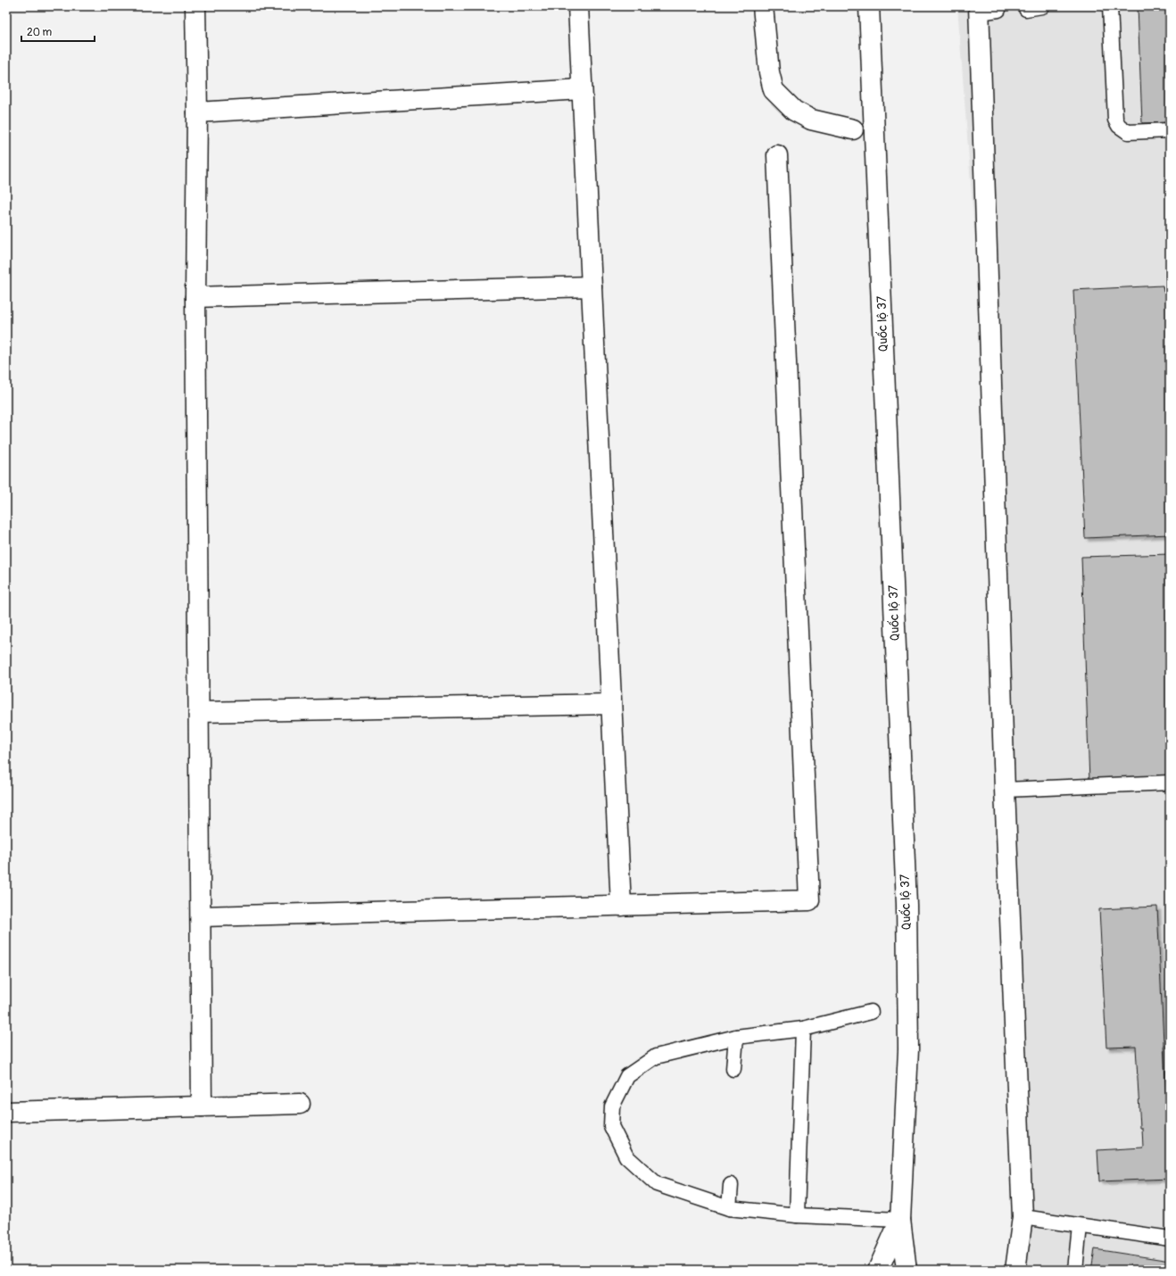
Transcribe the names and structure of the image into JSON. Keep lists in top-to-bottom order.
{
  "streets": {
    "main road": ["Quốc lộ 37"]
  },
  "scale_bar": "20 m"
}
